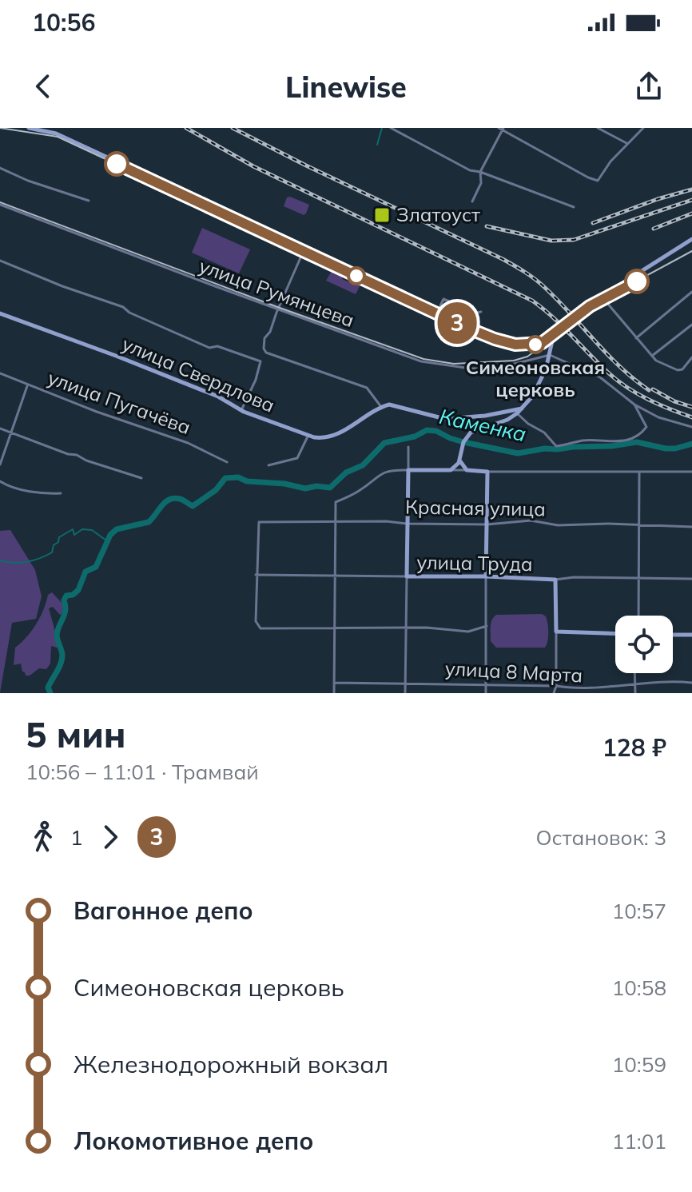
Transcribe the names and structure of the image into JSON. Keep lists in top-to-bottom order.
{
  "streets": {
    "street": [
      "улица Румянцева",
      "улица Свердлова",
      "улица Пугачёва",
      "Красная улица",
      "улица Труда",
      "улица 8 Марта"
    ]
  },
  "crossings": [
    ["Красная улица", "улица Труда"]
  ],
  "water": ["Каменка"],
  "places": {
    "transit": ["Златоуст"],
    "other": ["Симеоновская церковь"]
  },
  "lines": ["tram line 3"],
  "page": {
    "status": "10:56",
    "header": "Linewise",
    "on_map": "3",
    "heading": ["5 мин", "10:56 – 11:01 · Трамвай", "128 ₽"],
    "legs": ["1", "3", "Остановок: 3"],
    "list": [
      {
        "name": "Вагонное депо",
        "value": "10:57"
      },
      {
        "name": "Симеоновская церковь",
        "value": "10:58"
      },
      {
        "name": "Железнодорожный вокзал",
        "value": "10:59"
      },
      {
        "name": "Локомотивное депо",
        "value": "11:01"
      }
    ]
  }
}
